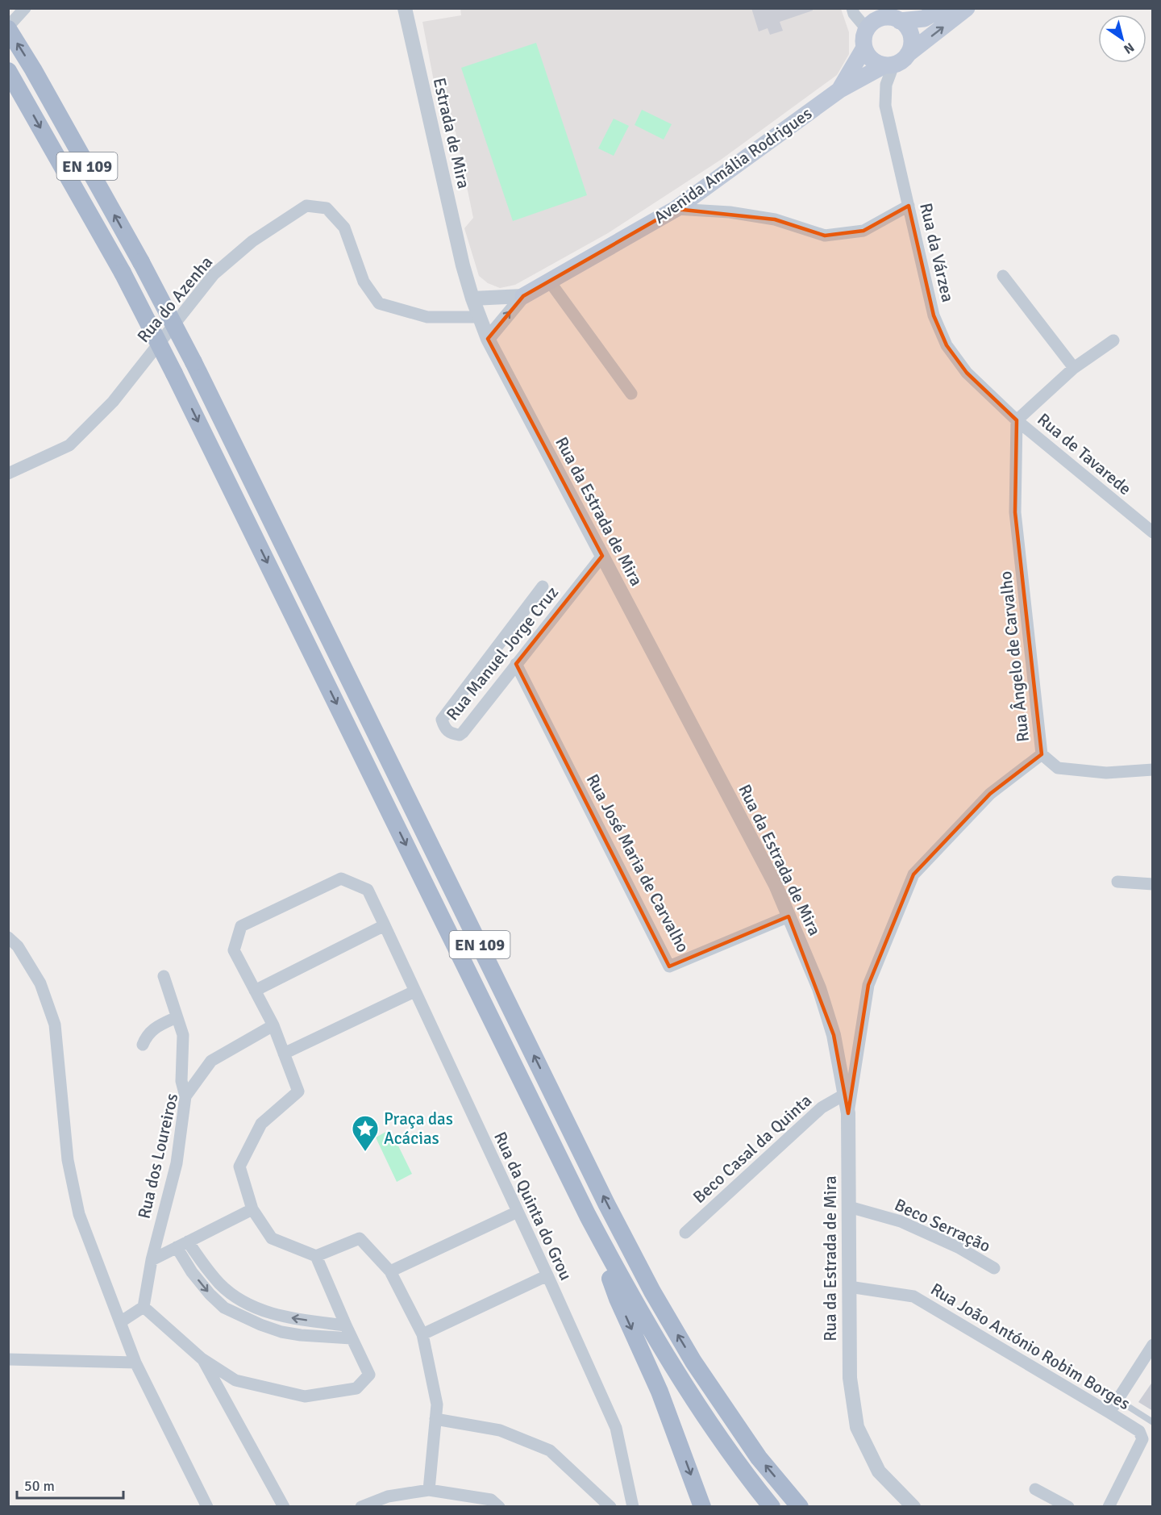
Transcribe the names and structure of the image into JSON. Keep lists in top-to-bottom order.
{
  "streets": {
    "main road": ["Avenida Amália Rodrigues", "EN 109"],
    "street": [
      "Estrada de Mira",
      "Rua da Várzea",
      "Rua do Azenha",
      "Rua de Tavarede",
      "Rua da Estrada de Mira",
      "Rua Manuel Jorge Cruz",
      "Rua Ângelo de Carvalho",
      "Rua José Maria de Carvalho",
      "Beco Casal da Quinta",
      "Rua dos Loureiros",
      "Rua da Quinta do Grou",
      "Beco Serração",
      "Rua João António Robim Borges"
    ]
  },
  "crossings": [
    ["Estrada de Mira", "Rua da Estrada de Mira"],
    ["Avenida Amália Rodrigues", "Rua da Várzea"],
    ["Avenida Amália Rodrigues", "Rua da Estrada de Mira"],
    ["Rua da Várzea", "Rua de Tavarede"],
    ["Rua da Várzea", "Rua Ângelo de Carvalho"],
    ["Rua do Azenha", "Rua da Estrada de Mira"],
    ["Rua de Tavarede", "Rua Ângelo de Carvalho"],
    ["Rua da Estrada de Mira", "Rua Manuel Jorge Cruz"],
    ["Rua da Estrada de Mira", "Rua Ângelo de Carvalho"],
    ["Rua da Estrada de Mira", "Rua José Maria de Carvalho"],
    ["Rua da Estrada de Mira", "Beco Casal da Quinta"],
    ["Rua da Estrada de Mira", "Beco Serração"],
    ["Rua da Estrada de Mira", "Rua João António Robim Borges"],
    ["Rua Manuel Jorge Cruz", "Rua José Maria de Carvalho"],
    ["Rua dos Loureiros", "Rua da Quinta do Grou"]
  ],
  "places": {
    "place": ["Praça das Acácias"]
  },
  "scale_bar": "50 m",
  "north": "bottom right"
}
